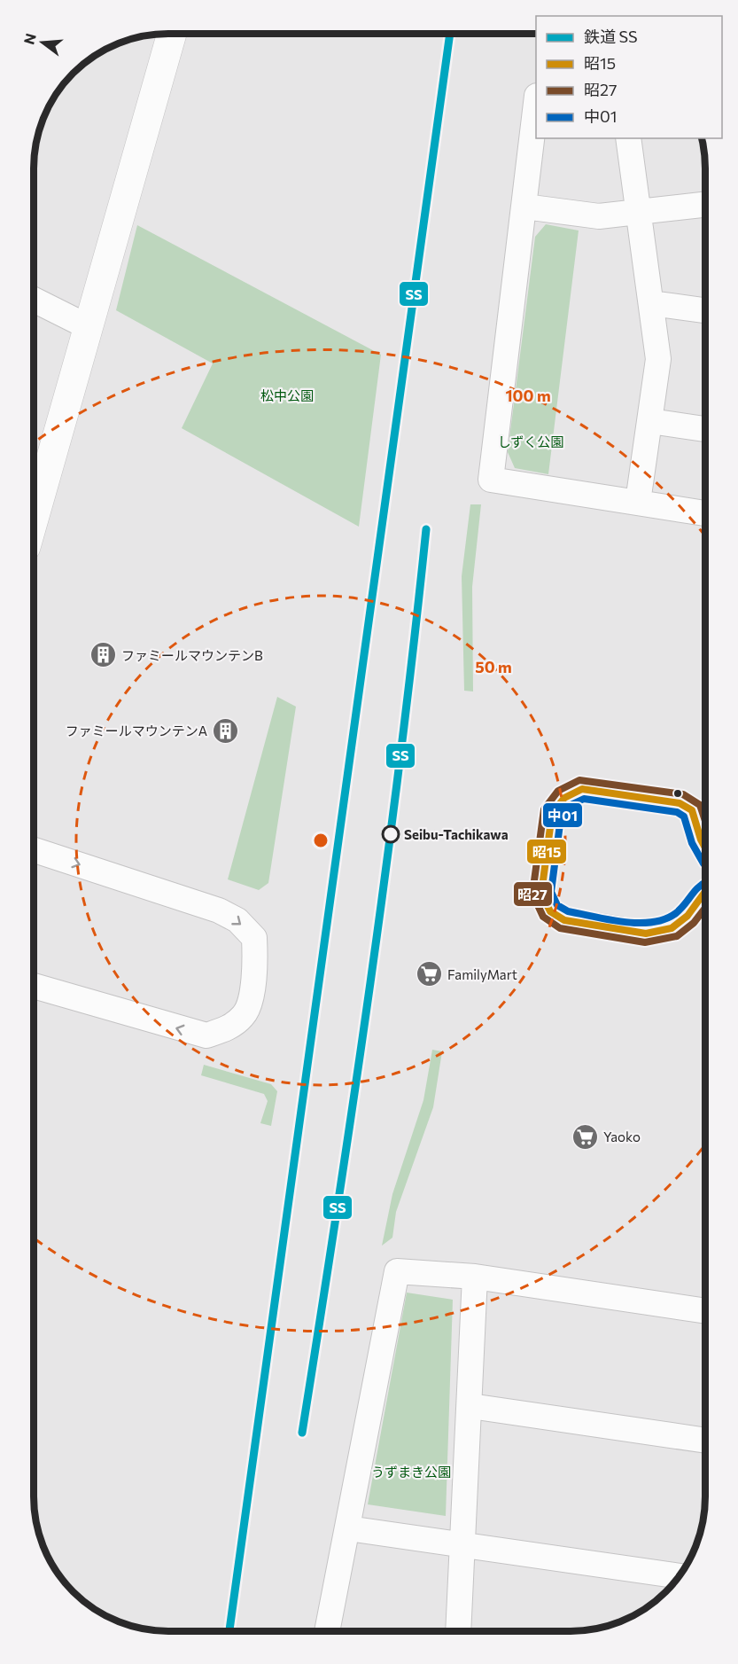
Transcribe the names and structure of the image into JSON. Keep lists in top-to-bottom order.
{
  "parks": ["松中公園", "しずく公園", "うずまき公園"],
  "places": {
    "building": ["ファミールマウンテンB", "ファミールマウンテンA"],
    "other": ["Seibu-Tachikawa"],
    "supermarket": ["FamilyMart", "Yaoko"]
  },
  "lines": [
    "rail line SS",
    "transit line 昭27",
    "transit line 昭15",
    "transit line 中01"
  ],
  "legend": [
    "鉄道 SS",
    "昭15",
    "昭27",
    "中01"
  ],
  "north": "left",
  "rings": ["100 m", "50 m"]
}
